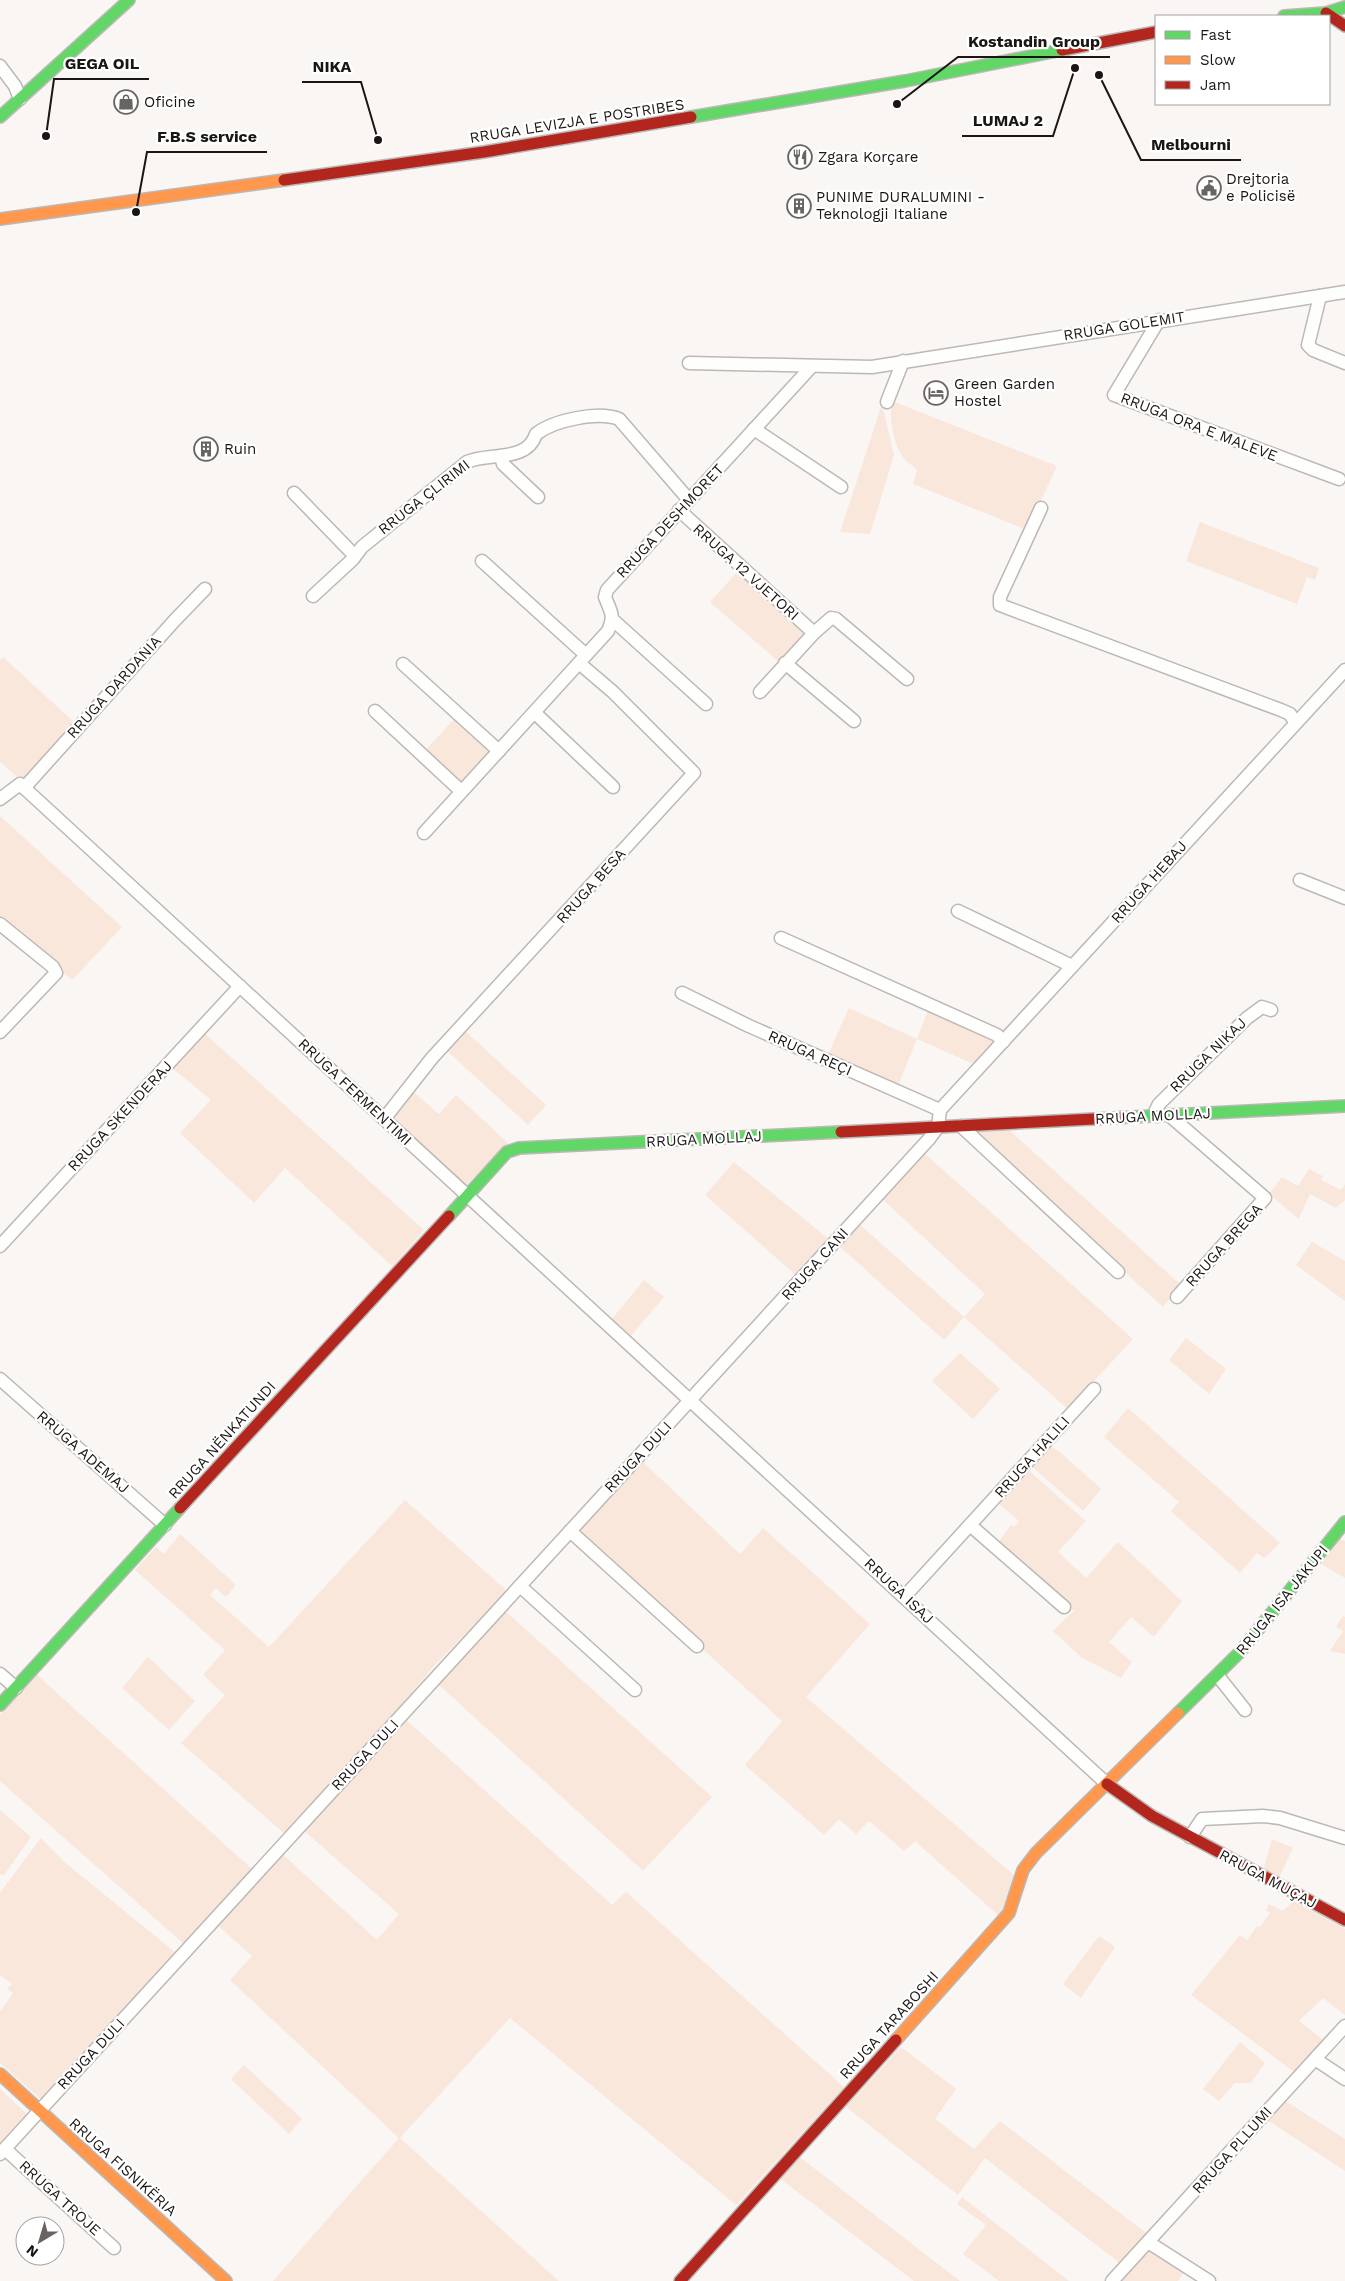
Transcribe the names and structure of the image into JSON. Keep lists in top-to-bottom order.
{
  "streets": {
    "street": [
      "RRUGA LEVIZJA E POSTRIBES",
      "RRUGA GOLEMIT",
      "RRUGA ORA E MALEVE",
      "RRUGA ÇLIRIMI",
      "RRUGA DESHMORET",
      "RRUGA 12 VJETORI",
      "RRUGA DARDANIA",
      "RRUGA HEBAJ",
      "RRUGA BESA",
      "RRUGA REÇI",
      "RRUGA NIKAJ",
      "RRUGA FERMENTIMI",
      "RRUGA SKENDERAJ",
      "RRUGA MOLLAJ",
      "RRUGA BREGA",
      "RRUGA CANI",
      "RRUGA NËNKATUNDI",
      "RRUGA ADEMAJ",
      "RRUGA DULI",
      "RRUGA HALILI",
      "RRUGA ISAJ",
      "RRUGA ISA JAKUPI",
      "RRUGA MUÇAJ",
      "RRUGA TARABOSHI",
      "RRUGA PLLUMI",
      "RRUGA FISNIKËRIA",
      "RRUGA TROJE"
    ]
  },
  "crossings": [
    ["RRUGA GOLEMIT", "RRUGA ORA E MALEVE"],
    ["RRUGA GOLEMIT", "RRUGA DESHMORET"],
    ["RRUGA ÇLIRIMI", "RRUGA DESHMORET"],
    ["RRUGA DESHMORET", "RRUGA 12 VJETORI"],
    ["RRUGA DARDANIA", "RRUGA FERMENTIMI"],
    ["RRUGA HEBAJ", "RRUGA REÇI"],
    ["RRUGA BESA", "RRUGA FERMENTIMI"],
    ["RRUGA NIKAJ", "RRUGA MOLLAJ"],
    ["RRUGA NIKAJ", "RRUGA BREGA"],
    ["RRUGA FERMENTIMI", "RRUGA SKENDERAJ"],
    ["RRUGA FERMENTIMI", "RRUGA MOLLAJ"],
    ["RRUGA FERMENTIMI", "RRUGA CANI"],
    ["RRUGA FERMENTIMI", "RRUGA NËNKATUNDI"],
    ["RRUGA FERMENTIMI", "RRUGA DULI"],
    ["RRUGA FERMENTIMI", "RRUGA ISAJ"],
    ["RRUGA MOLLAJ", "RRUGA BREGA"],
    ["RRUGA MOLLAJ", "RRUGA CANI"],
    ["RRUGA MOLLAJ", "RRUGA NËNKATUNDI"],
    ["RRUGA CANI", "RRUGA DULI"],
    ["RRUGA CANI", "RRUGA ISAJ"],
    ["RRUGA NËNKATUNDI", "RRUGA ADEMAJ"],
    ["RRUGA DULI", "RRUGA ISAJ"],
    ["RRUGA DULI", "RRUGA FISNIKËRIA"],
    ["RRUGA DULI", "RRUGA TROJE"],
    ["RRUGA HALILI", "RRUGA ISAJ"],
    ["RRUGA ISAJ", "RRUGA ISA JAKUPI"],
    ["RRUGA ISAJ", "RRUGA MUÇAJ"],
    ["RRUGA ISAJ", "RRUGA TARABOSHI"],
    ["RRUGA ISA JAKUPI", "RRUGA MUÇAJ"],
    ["RRUGA ISA JAKUPI", "RRUGA TARABOSHI"],
    ["RRUGA MUÇAJ", "RRUGA TARABOSHI"],
    ["RRUGA FISNIKËRIA", "RRUGA TROJE"]
  ],
  "places": {
    "other": [
      "LUMAJ 2",
      "Melbourni",
      "Kostandin Group",
      "GEGA OIL",
      "NIKA",
      "F.B.S service"
    ],
    "shop": ["Oficine"],
    "restaurant": ["Zgara Korçare"],
    "public building": ["Drejtoria e Policisë"],
    "building": ["PUNIME DURALUMINI - Teknologji Italiane", "Ruin"],
    "hotel": ["Green Garden Hostel"]
  },
  "legend": ["Fast", "Slow", "Jam"],
  "north": "bottom left"
}
